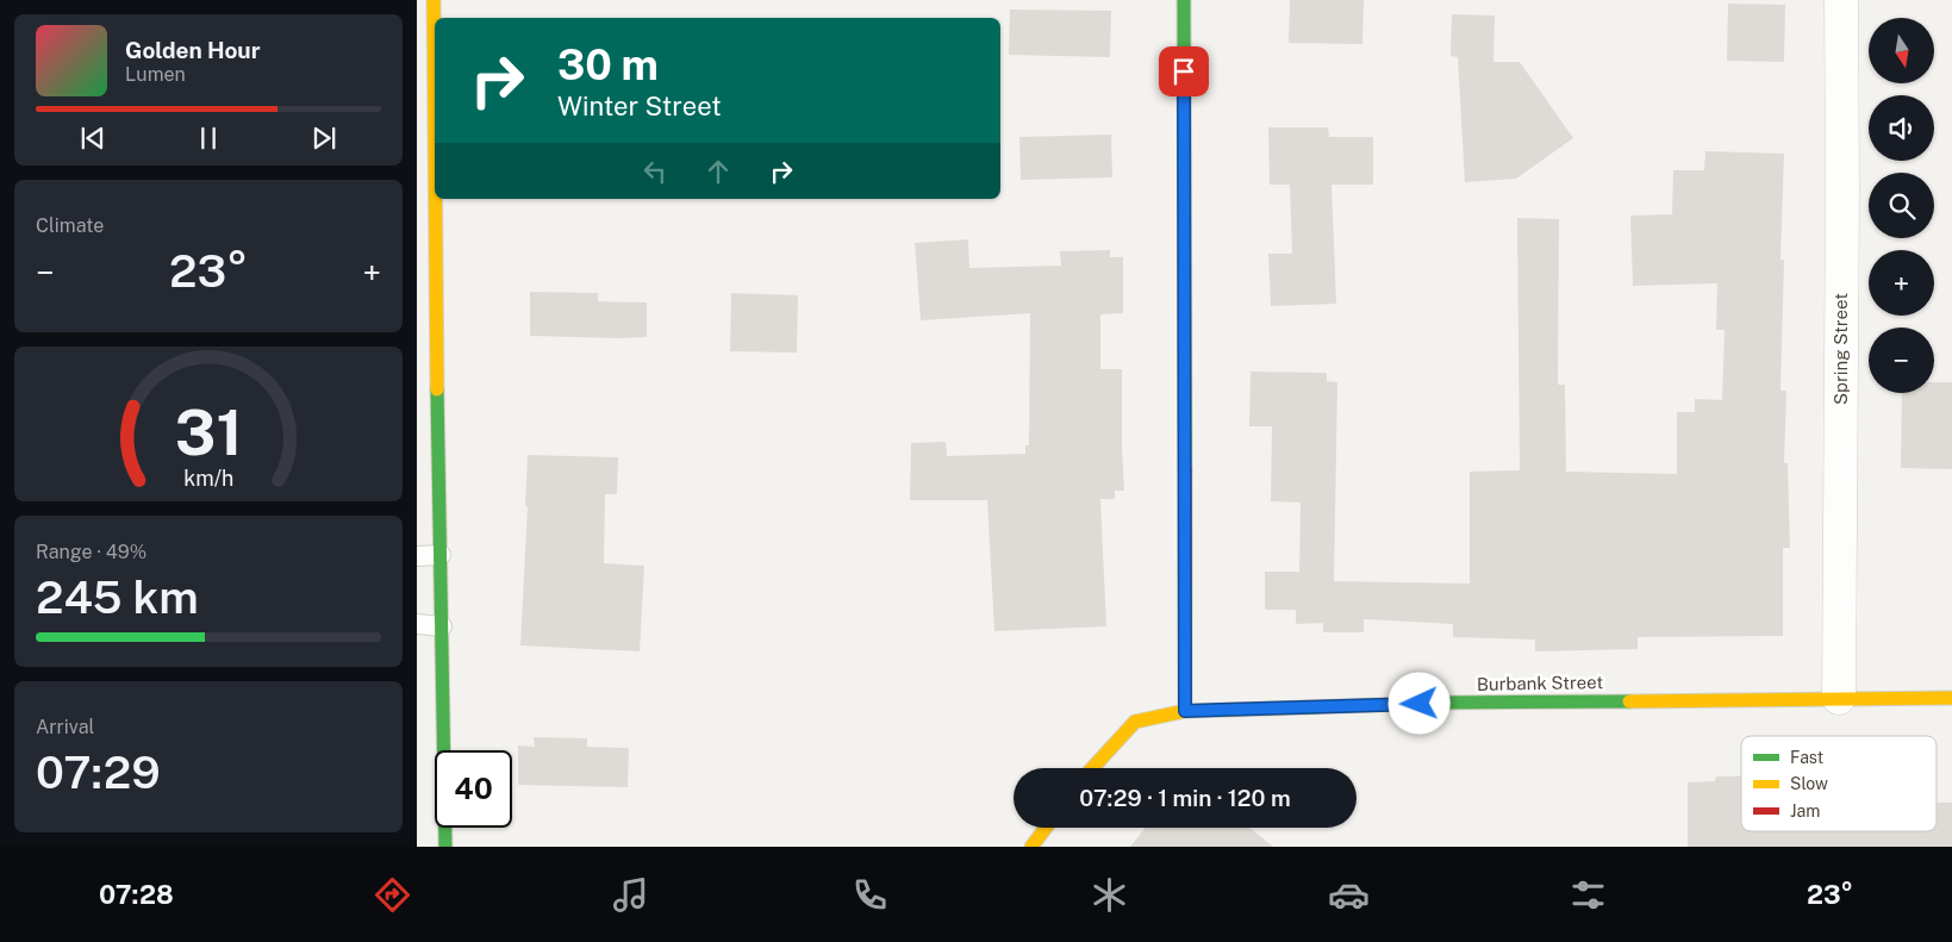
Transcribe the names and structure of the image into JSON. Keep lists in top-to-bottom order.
{
  "streets": {
    "street": ["Spring Street", "Burbank Street"]
  },
  "crossings": [
    ["Spring Street", "Burbank Street"]
  ],
  "legend": ["Fast", "Slow", "Jam"],
  "north": "bottom",
  "page": {
    "map_buttons": ["+", "−"],
    "turn": ["30 m", "Winter Street"],
    "song": ["Golden Hour", "Lumen"],
    "tile": [
      "Climate",
      ["Range · 49%", "245 km"],
      ["Arrival", "07:29"]
    ],
    "heat": ["−", "23°", "+"],
    "limit": "40",
    "trip": "07:29 · 1 min · 120 m",
    "tabs": ["07:28", "23°"],
    "gauge": ["31", "km/h"]
  }
}
